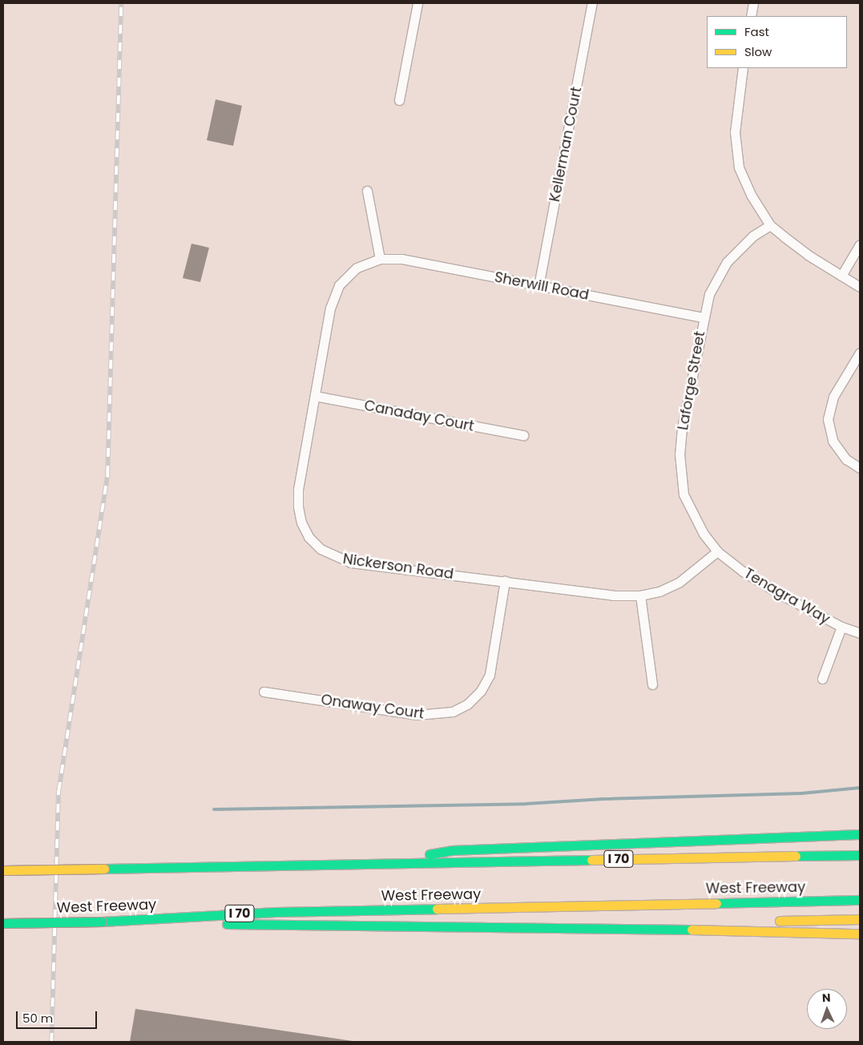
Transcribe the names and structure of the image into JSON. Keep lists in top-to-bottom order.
{
  "streets": {
    "highway": ["I 70", "West Freeway"],
    "street": [
      "Kellerman Court",
      "Sherwill Road",
      "Laforge Street",
      "Canaday Court",
      "Nickerson Road",
      "Tenagra Way",
      "Onaway Court"
    ]
  },
  "crossings": [
    ["Kellerman Court", "Sherwill Road"],
    ["Sherwill Road", "Laforge Street"],
    ["Sherwill Road", "Nickerson Road"],
    ["Laforge Street", "Nickerson Road"],
    ["Laforge Street", "Tenagra Way"],
    ["Canaday Court", "Nickerson Road"],
    ["Nickerson Road", "Tenagra Way"],
    ["Nickerson Road", "Onaway Court"]
  ],
  "legend": ["Fast", "Slow"],
  "scale_bar": "50 m",
  "north": "top"
}
